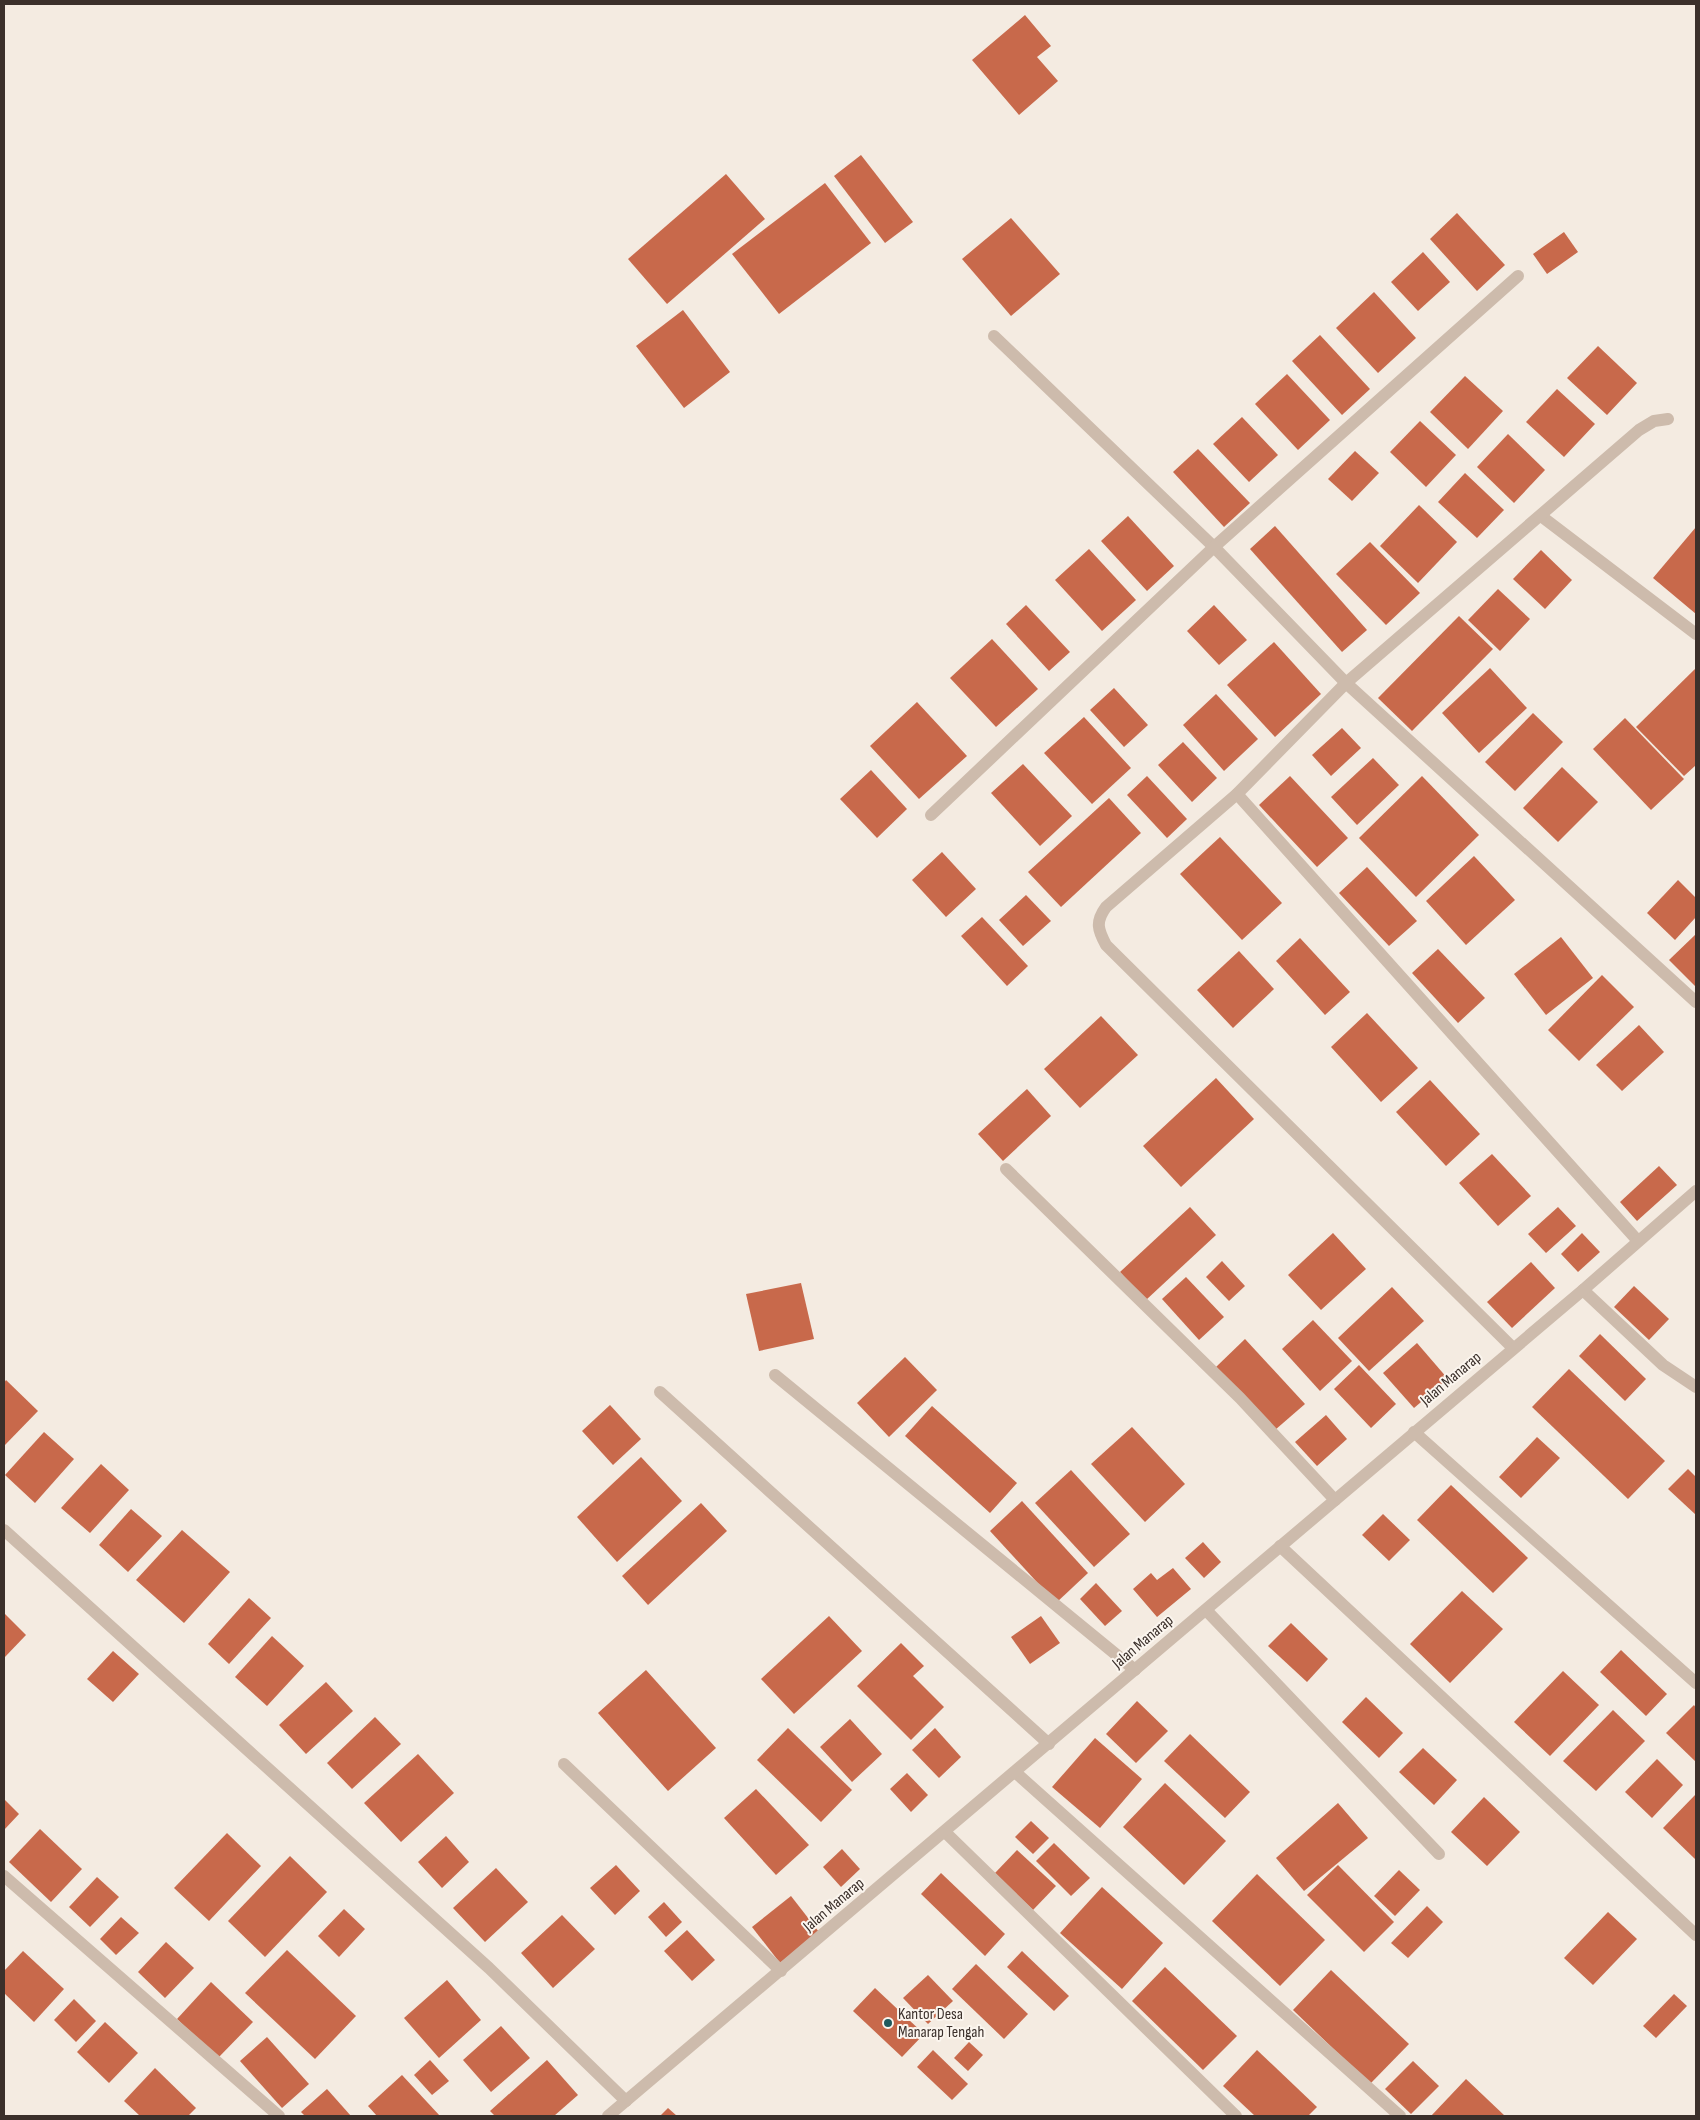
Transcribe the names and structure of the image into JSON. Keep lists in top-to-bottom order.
{
  "streets": {
    "street": ["Jalan Manarap"]
  },
  "places": ["Kantor Desa Manarap Tengah"]
}
